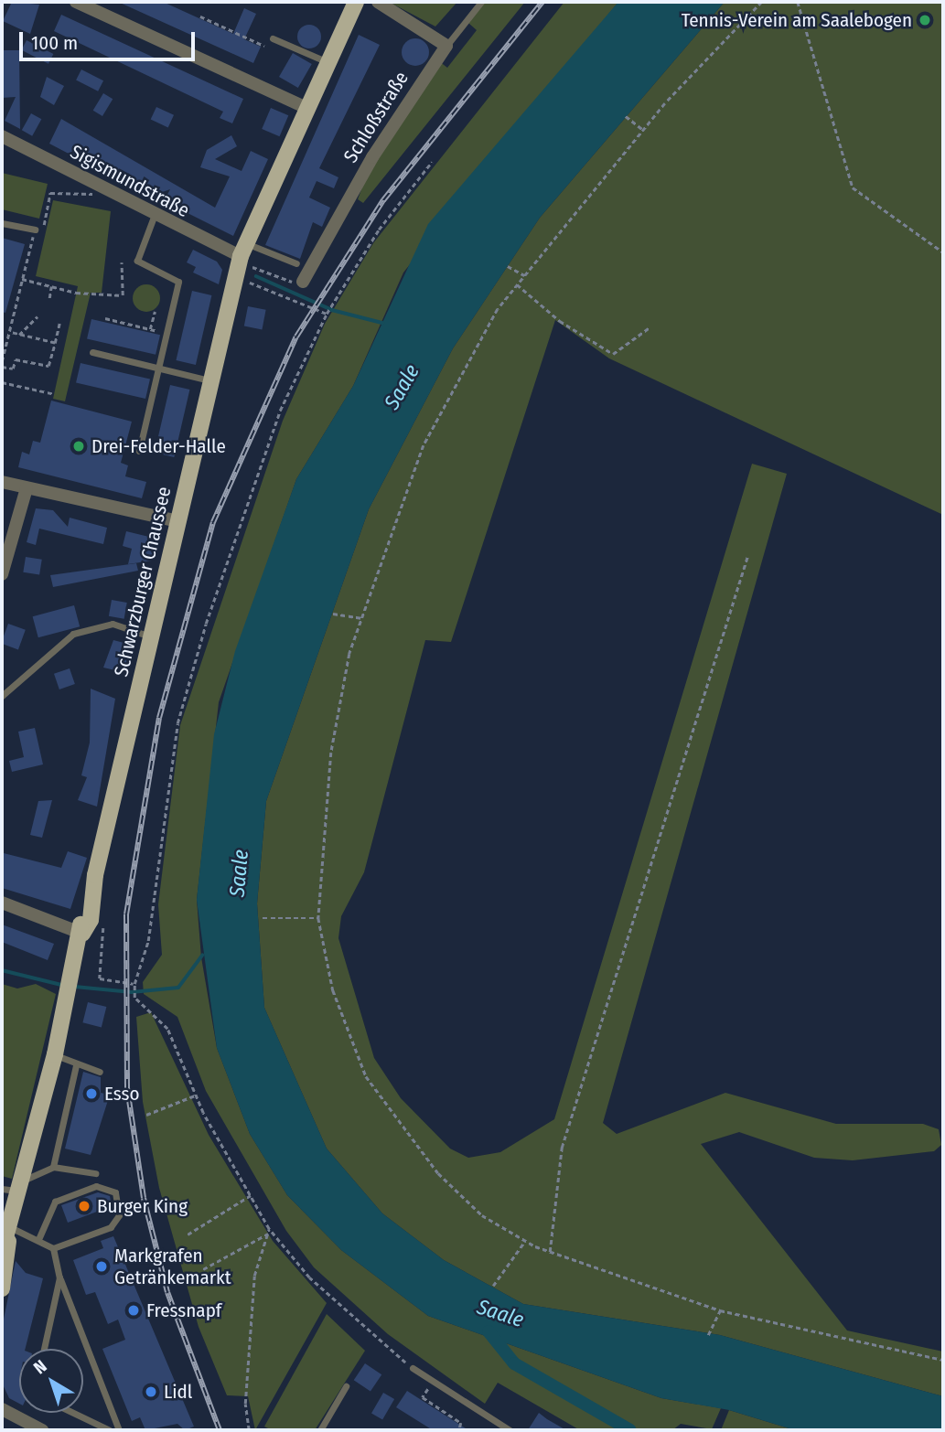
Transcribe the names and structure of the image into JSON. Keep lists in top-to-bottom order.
{
  "streets": {
    "main road": ["Schwarzburger Chaussee"],
    "street": ["Schloßstraße", "Sigismundstraße"]
  },
  "crossings": [
    ["Sigismundstraße", "Schwarzburger Chaussee"]
  ],
  "water": ["Saale"],
  "places": [
    "Tennis-Verein am Saalebogen",
    "Drei-Felder-Halle",
    "Esso",
    "Burger King",
    "Markgrafen Getränkemarkt",
    "Fressnapf",
    "Lidl"
  ],
  "scale_bar": "100 m",
  "north": "top left"
}
